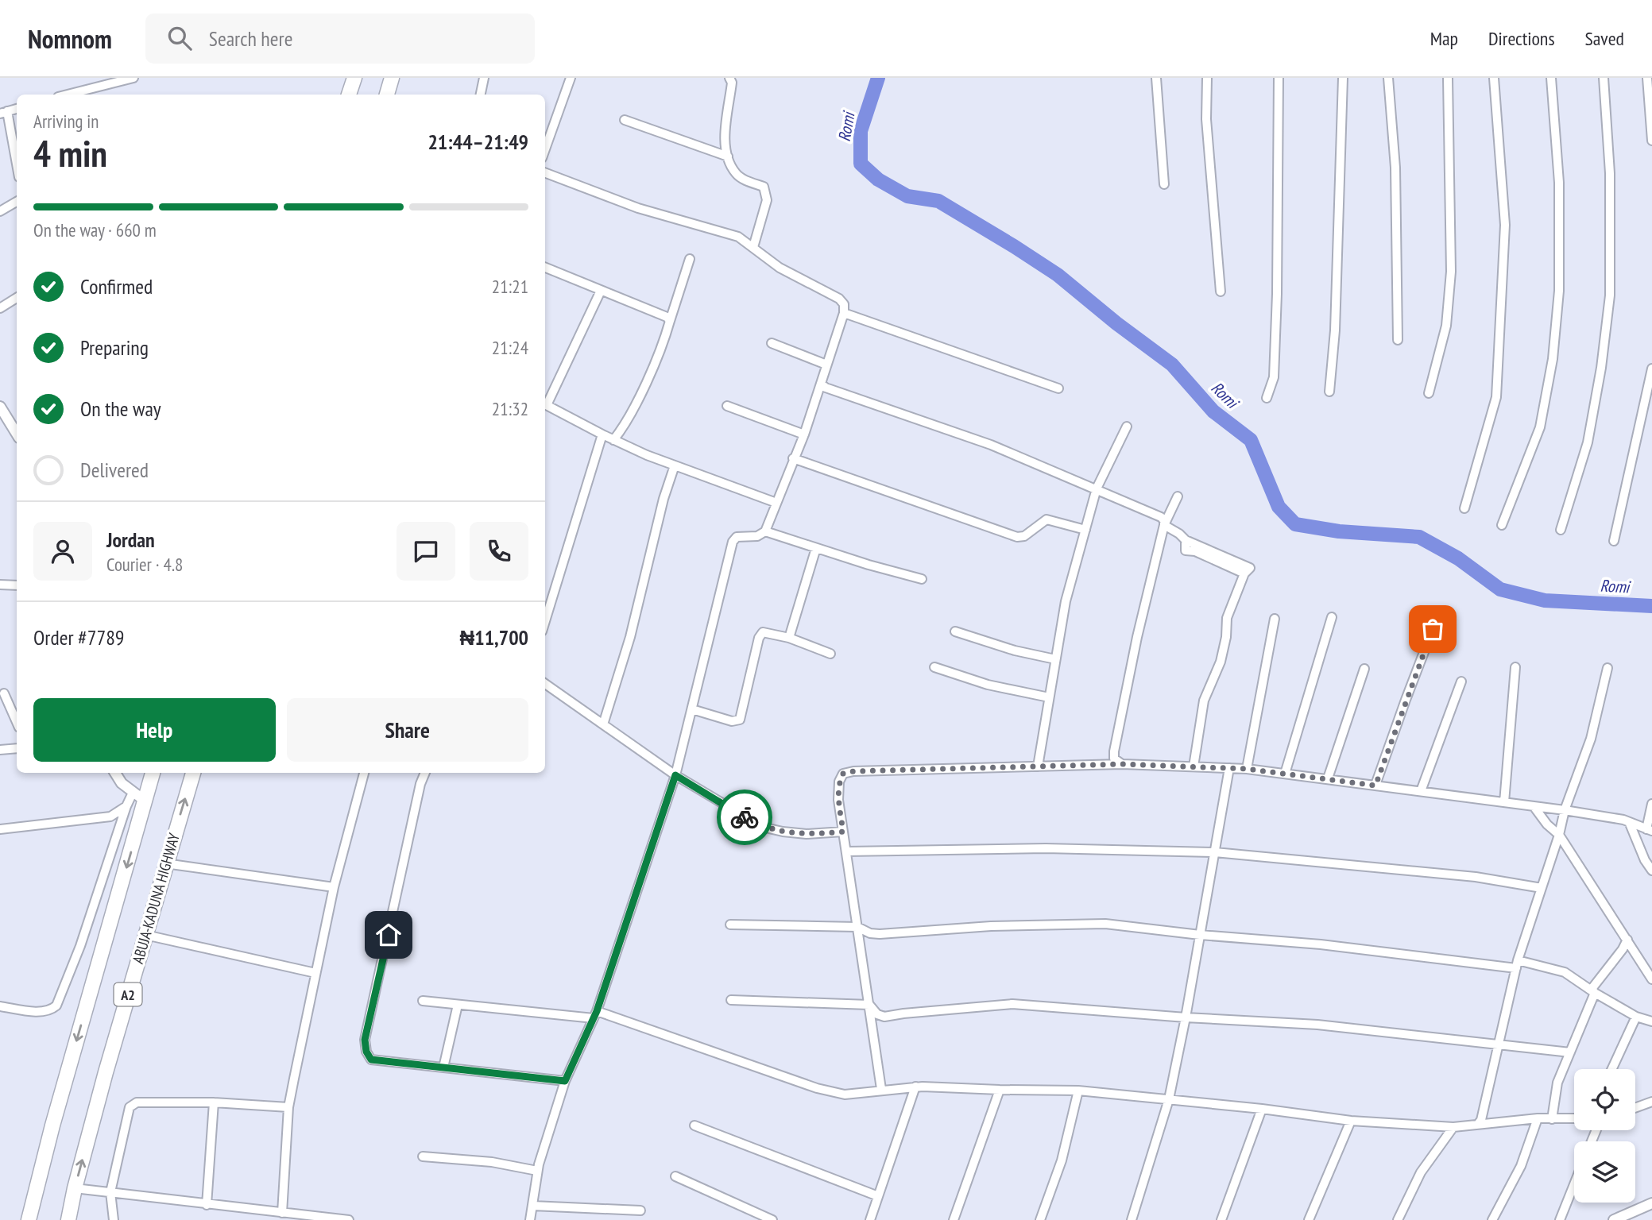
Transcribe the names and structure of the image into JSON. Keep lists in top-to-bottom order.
{
  "streets": {
    "highway": ["ABUJA-KADUNA HIGHWAY", "A2"]
  },
  "water": ["Romi"],
  "page": {
    "header": "Nomnom",
    "search": "Search here",
    "nav": ["Map", "Directions", "Saved"],
    "heading": ["4 min", "Arriving in", "21:44–21:49"],
    "panel": [
      "Jordan",
      "Courier · 4.8",
      "Order #7789",
      "₦11,700"
    ],
    "bar": "On the way · 660 m",
    "list": [
      ["Confirmed", "21:21"],
      ["Preparing", "21:24"],
      ["On the way", "21:32"],
      "Delivered"
    ],
    "buttons": ["Help", "Share"]
  }
}
